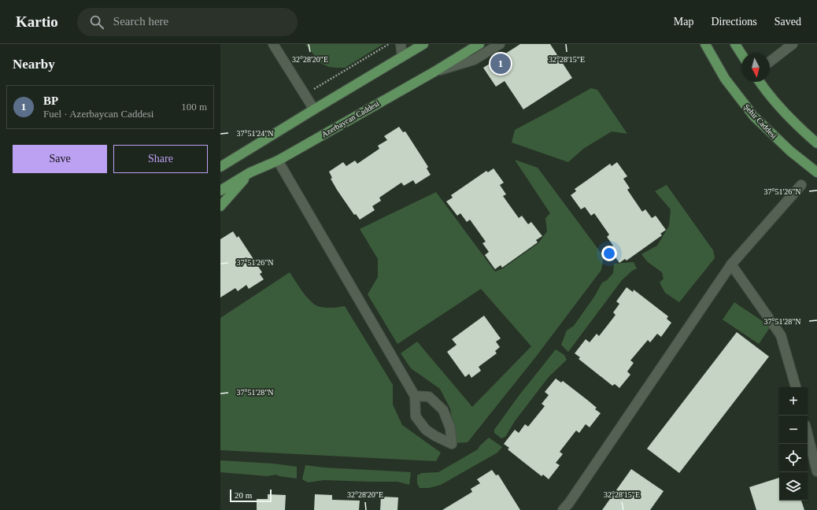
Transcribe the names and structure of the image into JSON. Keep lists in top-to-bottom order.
{
  "streets": {
    "main road": ["Azerbaycan Caddesi", "Şehir Caddesi"]
  },
  "scale_bar": "20 m",
  "north": "bottom",
  "page": {
    "header": "Kartio",
    "search": "Search here",
    "nav": ["Map", "Directions", "Saved"],
    "heading": "Nearby",
    "pins": "1",
    "list": [
      {
        "mark": "1",
        "name": "BP",
        "note": "Fuel · Azerbaycan Caddesi",
        "value": "100 m"
      }
    ],
    "buttons": ["Save", "Share"],
    "map_buttons": ["+", "−"],
    "scale": "20 m"
  },
  "coordinates": [
    "32°28'20\"E",
    "32°28'15\"E",
    "37°51'24\"N",
    "37°51'26\"N",
    "37°51'28\"N"
  ]
}
